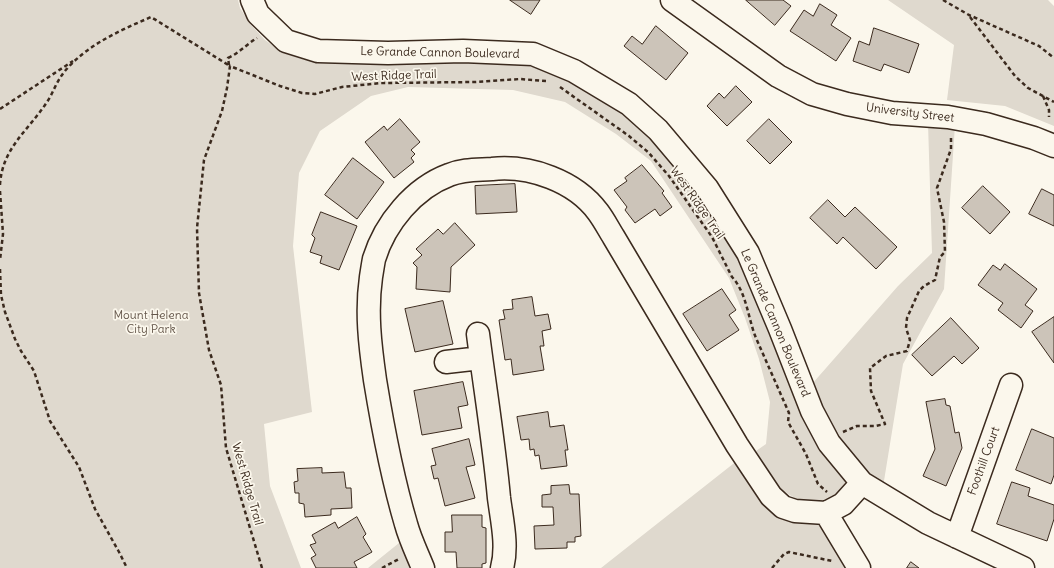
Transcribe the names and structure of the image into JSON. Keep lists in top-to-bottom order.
{
  "streets": {
    "street": ["Le Grande Cannon Boulevard", "University Street", "Foothill Court"],
    "path": ["West Ridge Trail"]
  },
  "crossings": [
    ["Le Grande Cannon Boulevard", "Foothill Court"]
  ],
  "parks": ["Mount Helena City Park"]
}
